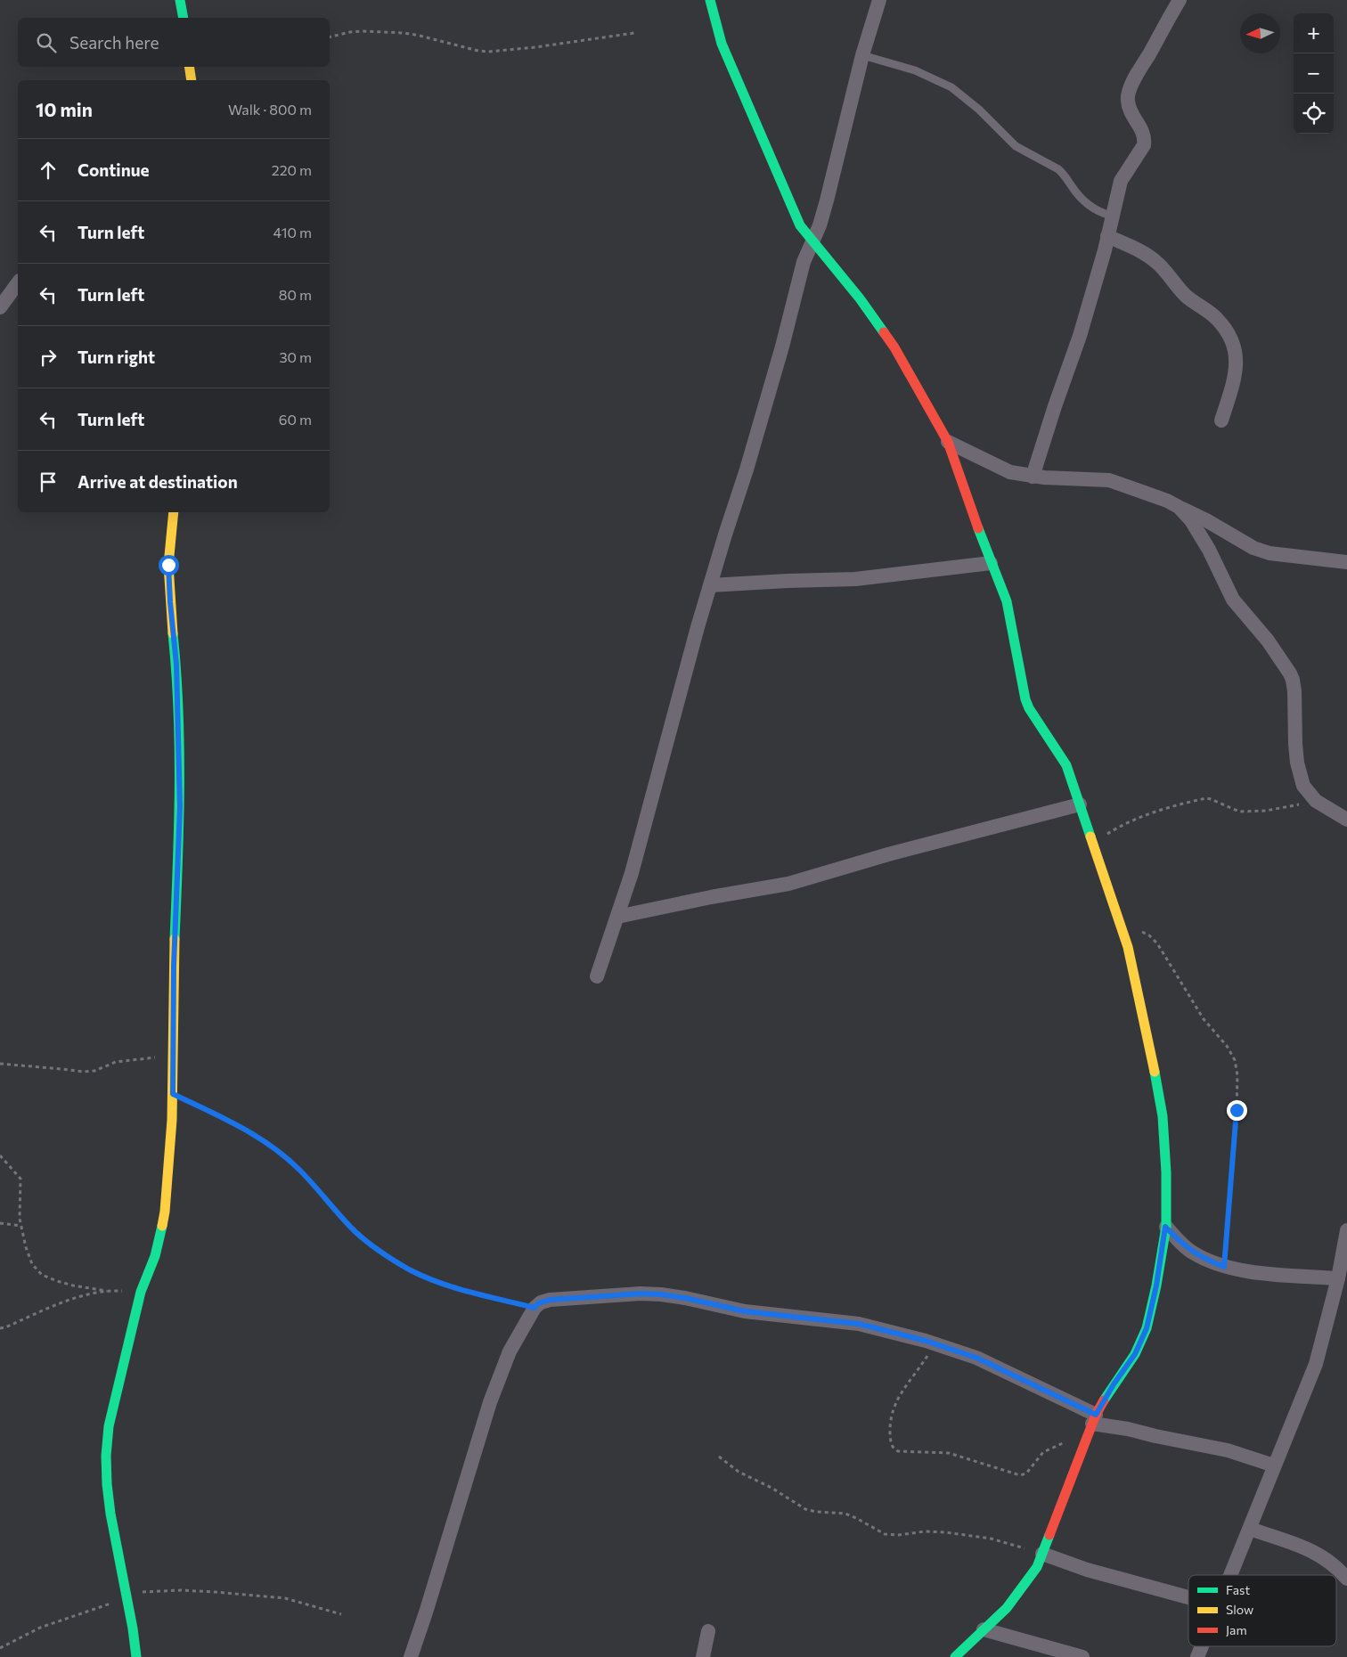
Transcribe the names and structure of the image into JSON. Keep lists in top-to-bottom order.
{
  "legend": ["Fast", "Slow", "Jam"],
  "north": "left",
  "page": {
    "map_buttons": ["+", "−"],
    "search": "Search here",
    "heading": ["10 min", "Walk · 800 m"],
    "list": [
      ["Continue", "220 m"],
      ["Turn left", "410 m"],
      ["Turn left", "80 m"],
      ["Turn right", "30 m"],
      ["Turn left", "60 m"],
      "Arrive at destination"
    ]
  }
}
